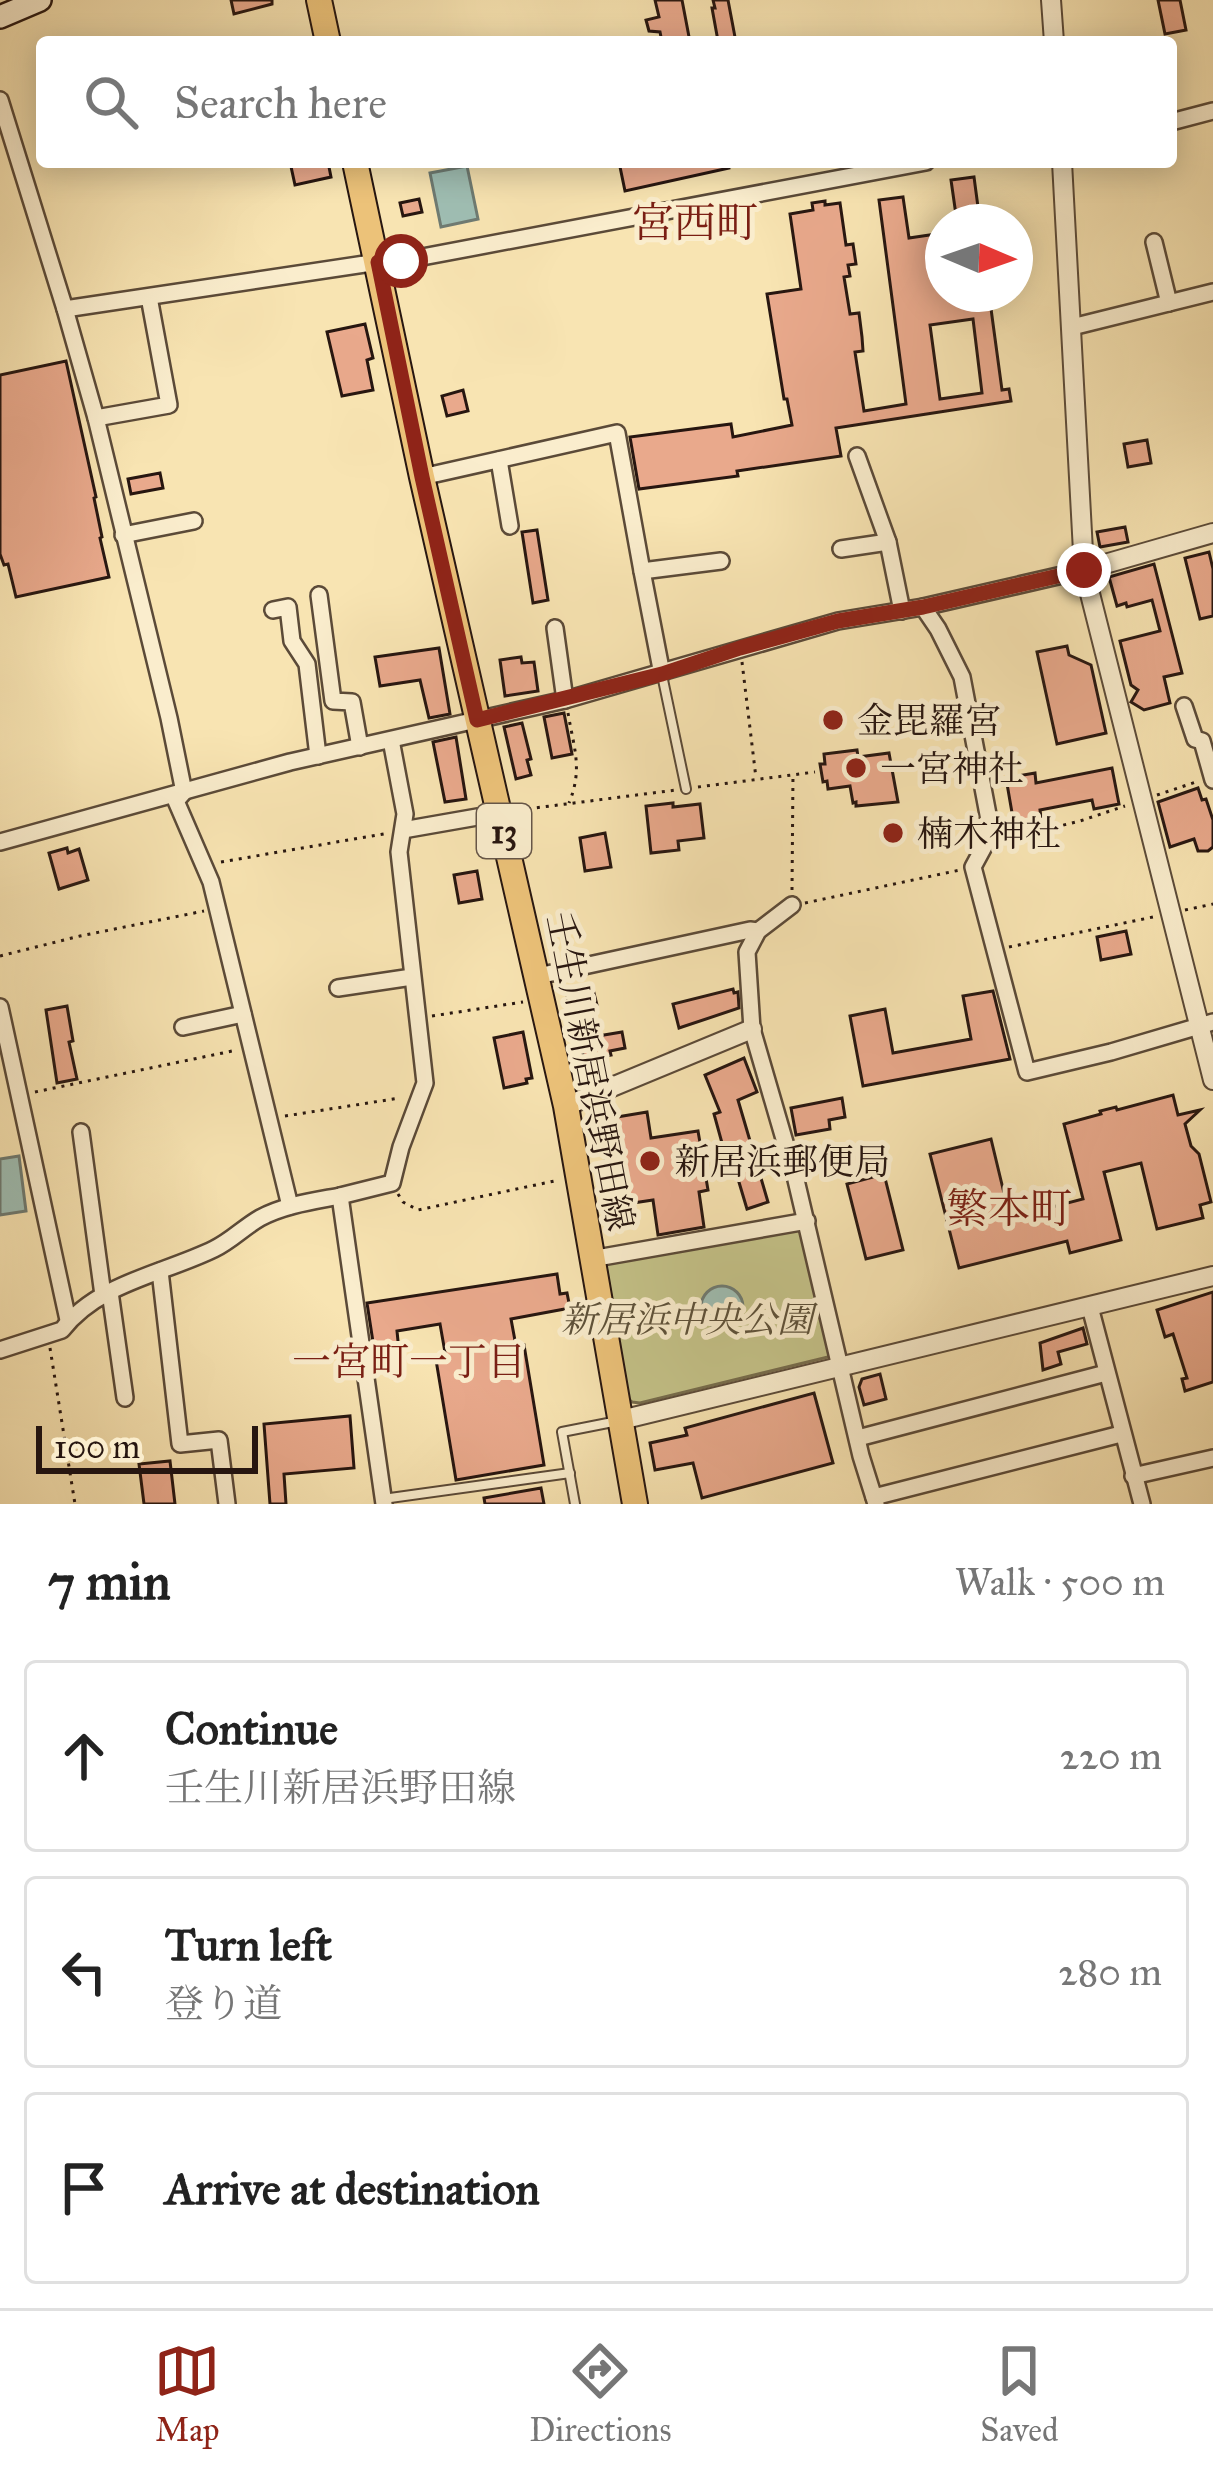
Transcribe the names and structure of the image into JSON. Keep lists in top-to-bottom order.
{
  "streets": {
    "main road": ["13", "壬生川新居浜野田線"]
  },
  "districts": ["宮西町", "繁本町", "一宮町一丁目"],
  "parks": ["新居浜中央公園"],
  "places": [
    "金毘羅宮",
    "一宮神社",
    "楠木神社",
    "新居浜郵便局"
  ],
  "scale_bar": "100 m",
  "north": "right",
  "page": {
    "search": "Search here",
    "scale": "100 m",
    "heading": ["7 min", "Walk · 500 m"],
    "list": [
      ["Continue", "壬生川新居浜野田線", "220 m"],
      ["Turn left", "登り道", "280 m"],
      "Arrive at destination"
    ],
    "nav": ["Map", "Directions", "Saved"]
  }
}
